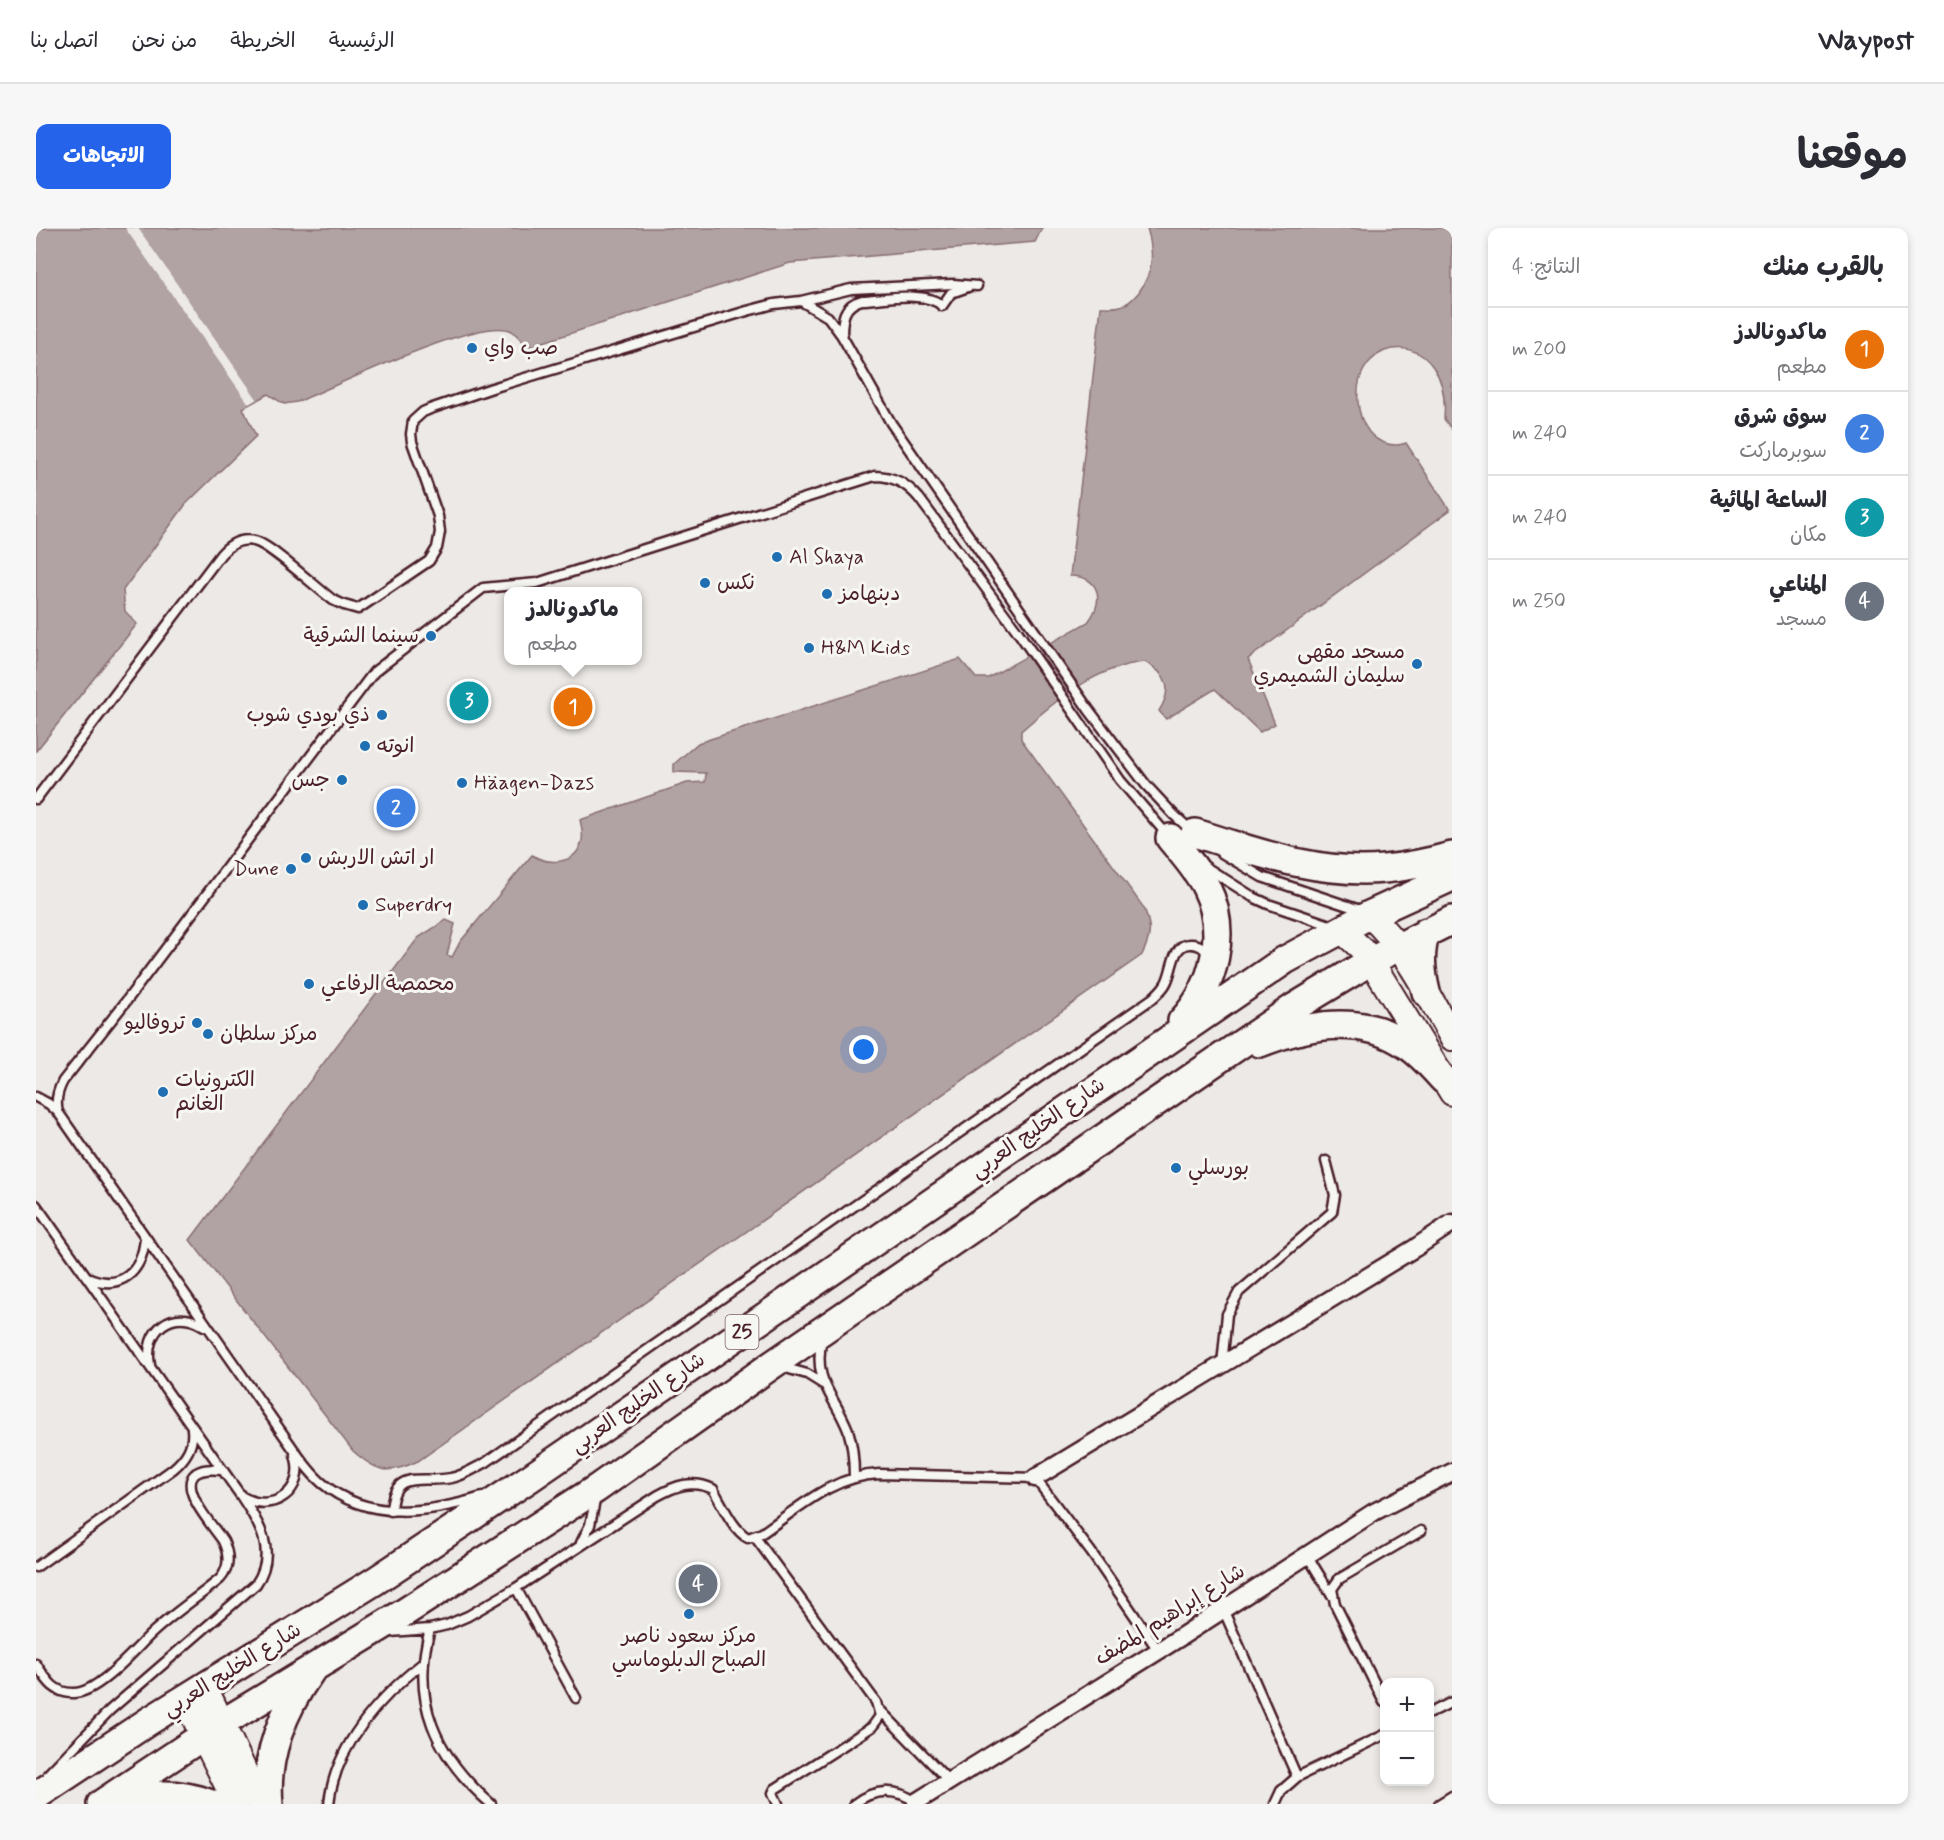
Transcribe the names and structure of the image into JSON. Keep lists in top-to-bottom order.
{
  "streets": {
    "main road": ["شارع الخليج العربي", "25"],
    "street": ["شارع إبراهيم المضف"]
  },
  "places": [
    "صب واي",
    "Al Shaya",
    "نكس",
    "دبنهامز",
    "سينما الشرقية",
    "H&M Kids",
    "مسجد مقهى سليمان الشميمري",
    "ذي بودي شوب",
    "انوته",
    "جس",
    "Häagen-Dazs",
    "ار اتش الاربش",
    "Dune",
    "Superdry",
    "محمصة الرفاعي",
    "تروفاليو",
    "مركز سلطان",
    "الكترونيات الغانم",
    "بورسلي",
    "مركز سعود ناصر الصباح الدبلوماسي"
  ],
  "page": {
    "header": "Waypost",
    "nav": [
      "الرئيسية",
      "الخريطة",
      "من نحن",
      "اتصل بنا"
    ],
    "title": "موقعنا",
    "buttons": "الاتجاهات",
    "heading": ["بالقرب منك", "النتائج: 4"],
    "list": [
      {
        "mark": "1",
        "name": "ماكدونالدز",
        "note": "مطعم",
        "value": "200 m"
      },
      {
        "mark": "2",
        "name": "سوق شرق",
        "note": "سوبرماركت",
        "value": "240 m"
      },
      {
        "mark": "3",
        "name": "الساعة المائية",
        "note": "مكان",
        "value": "240 m"
      },
      {
        "mark": "4",
        "name": "المناعي",
        "note": "مسجد",
        "value": "250 m"
      }
    ],
    "popup": ["ماكدونالدز", "مطعم"],
    "pins": [
      "3",
      "1",
      "2",
      "4"
    ],
    "map_buttons": ["+", "−"]
  }
}
